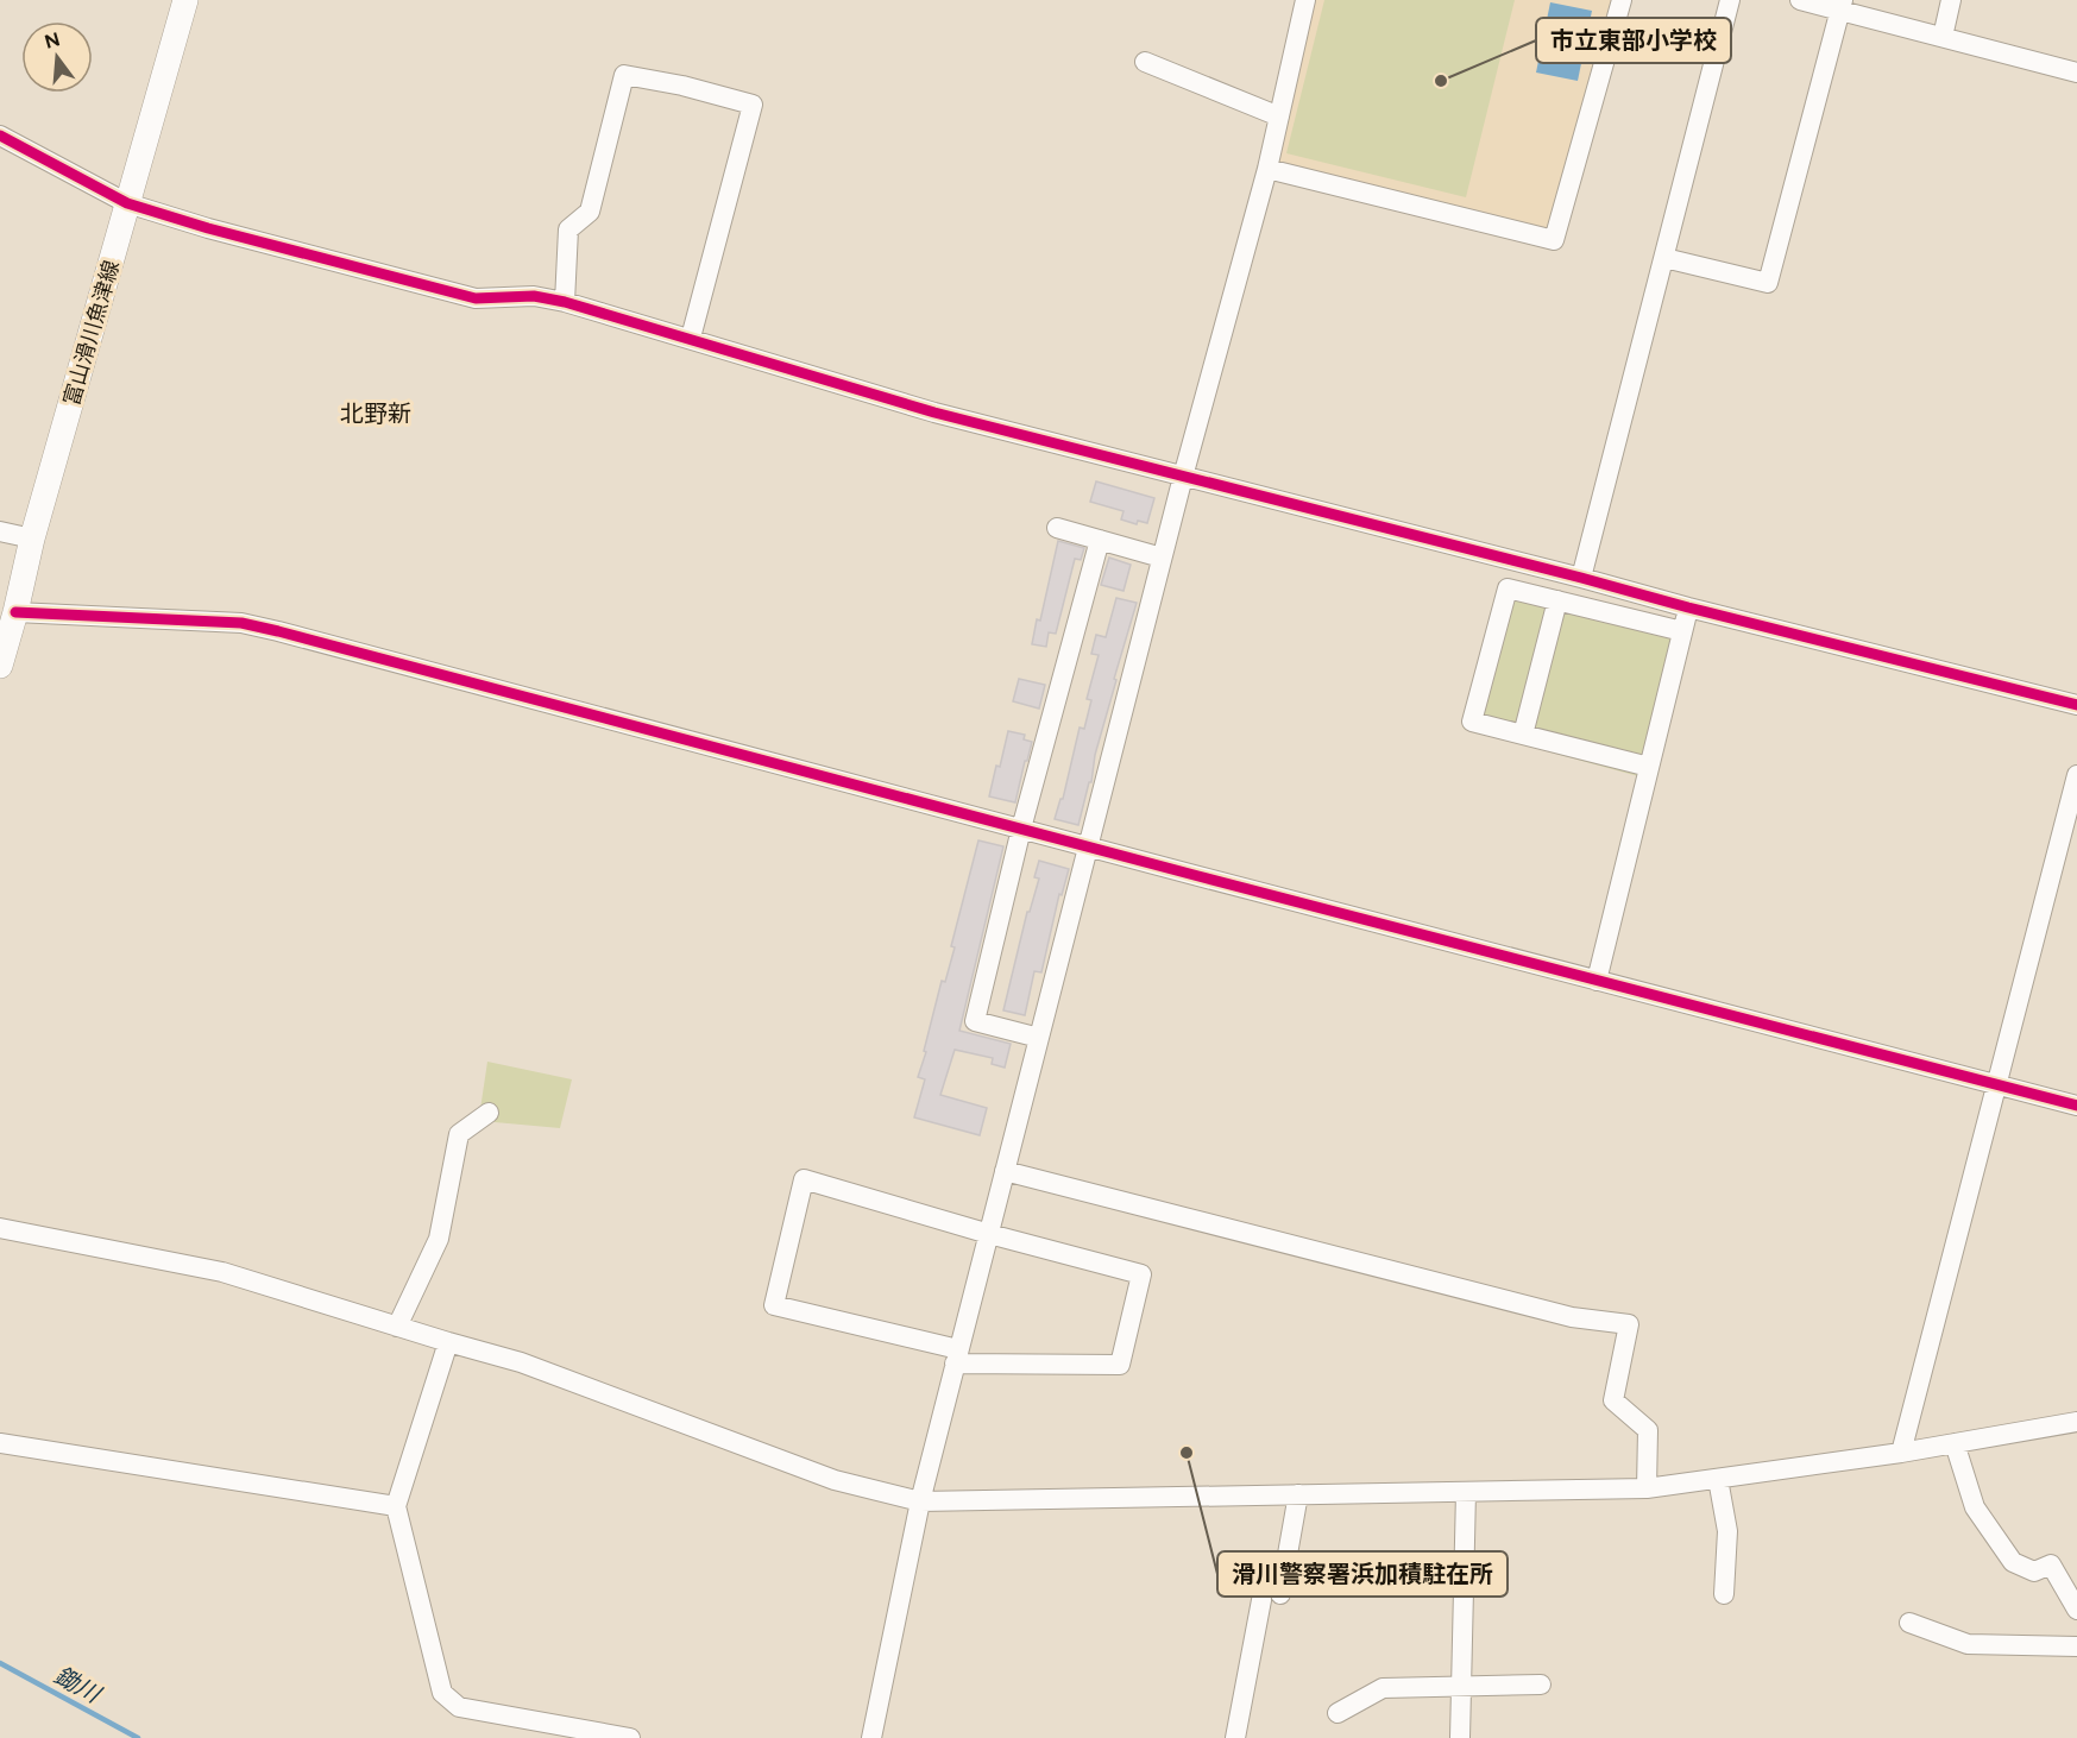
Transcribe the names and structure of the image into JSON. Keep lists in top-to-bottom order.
{
  "streets": {
    "main road": ["富山滑川魚津線"]
  },
  "districts": ["北野新"],
  "water": ["鋤川"],
  "places": ["市立東部小学校", "滑川警察署浜加積駐在所"],
  "north": "top"
}
